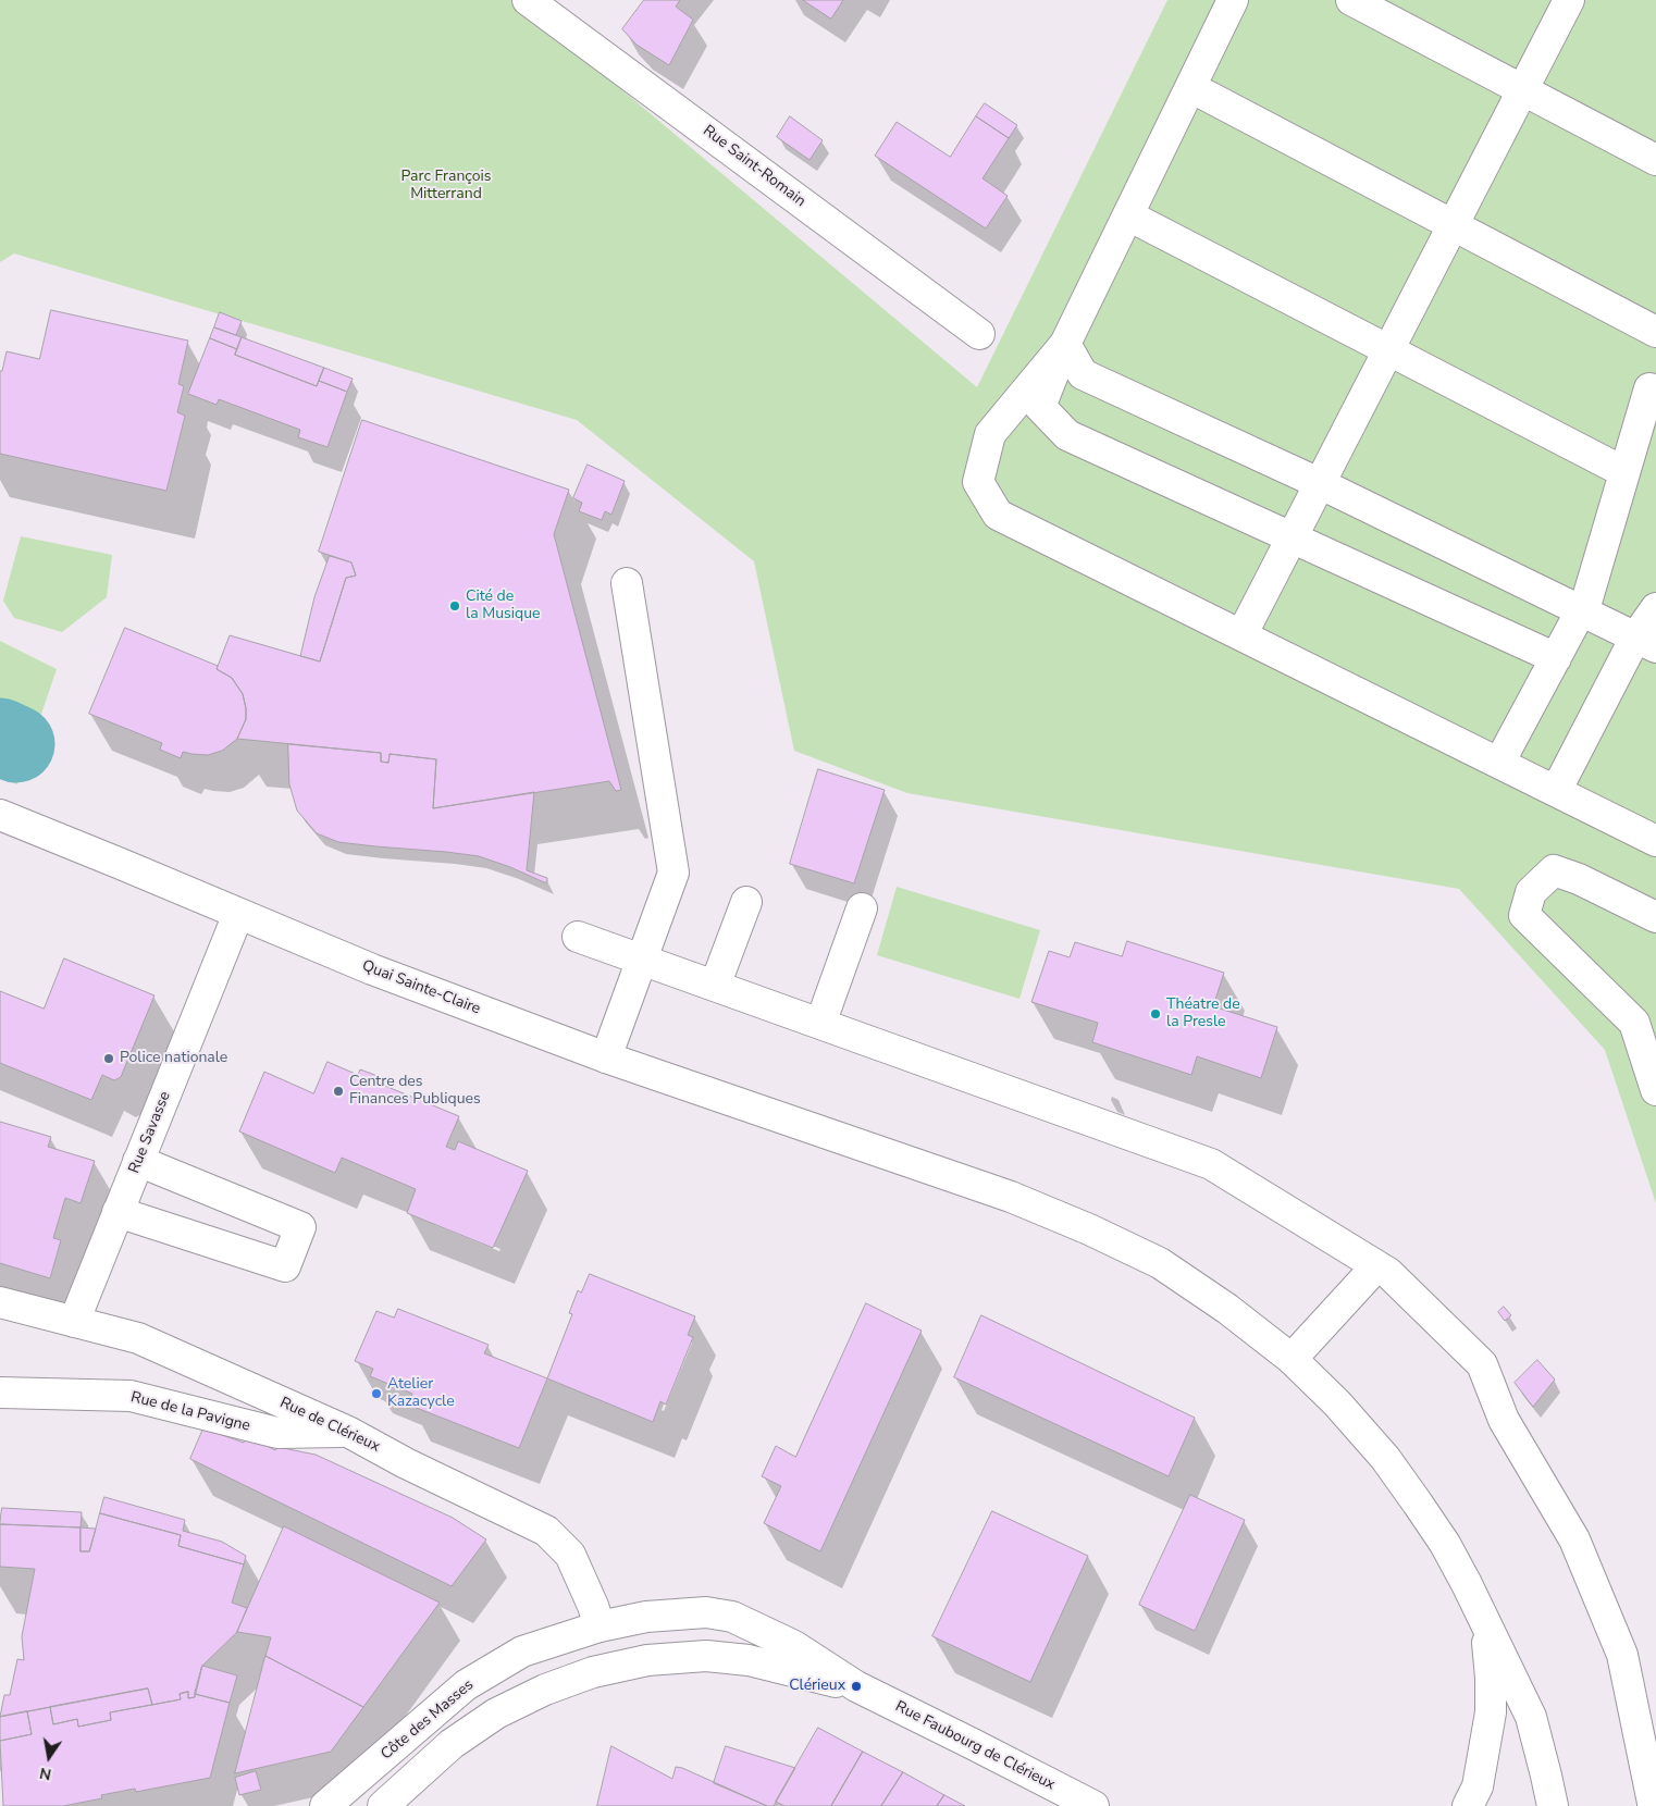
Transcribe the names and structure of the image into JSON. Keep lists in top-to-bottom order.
{
  "streets": {
    "main road": [
      "Rue Saint-Romain",
      "Quai Sainte-Claire",
      "Rue Savasse",
      "Rue de la Pavigne",
      "Rue de Clérieux",
      "Côte des Masses",
      "Rue Faubourg de Clérieux"
    ]
  },
  "crossings": [
    ["Quai Sainte-Claire", "Rue Savasse"],
    ["Rue Savasse", "Rue de Clérieux"],
    ["Rue de la Pavigne", "Rue de Clérieux"],
    ["Rue de Clérieux", "Côte des Masses"],
    ["Rue de Clérieux", "Rue Faubourg de Clérieux"],
    ["Côte des Masses", "Rue Faubourg de Clérieux"]
  ],
  "parks": ["Parc François Mitterrand"],
  "places": [
    "Cité de la Musique",
    "Théatre de la Presle",
    "Police nationale",
    "Centre des Finances Publiques",
    "Atelier Kazacycle",
    "Clérieux"
  ],
  "north": "bottom"
}
